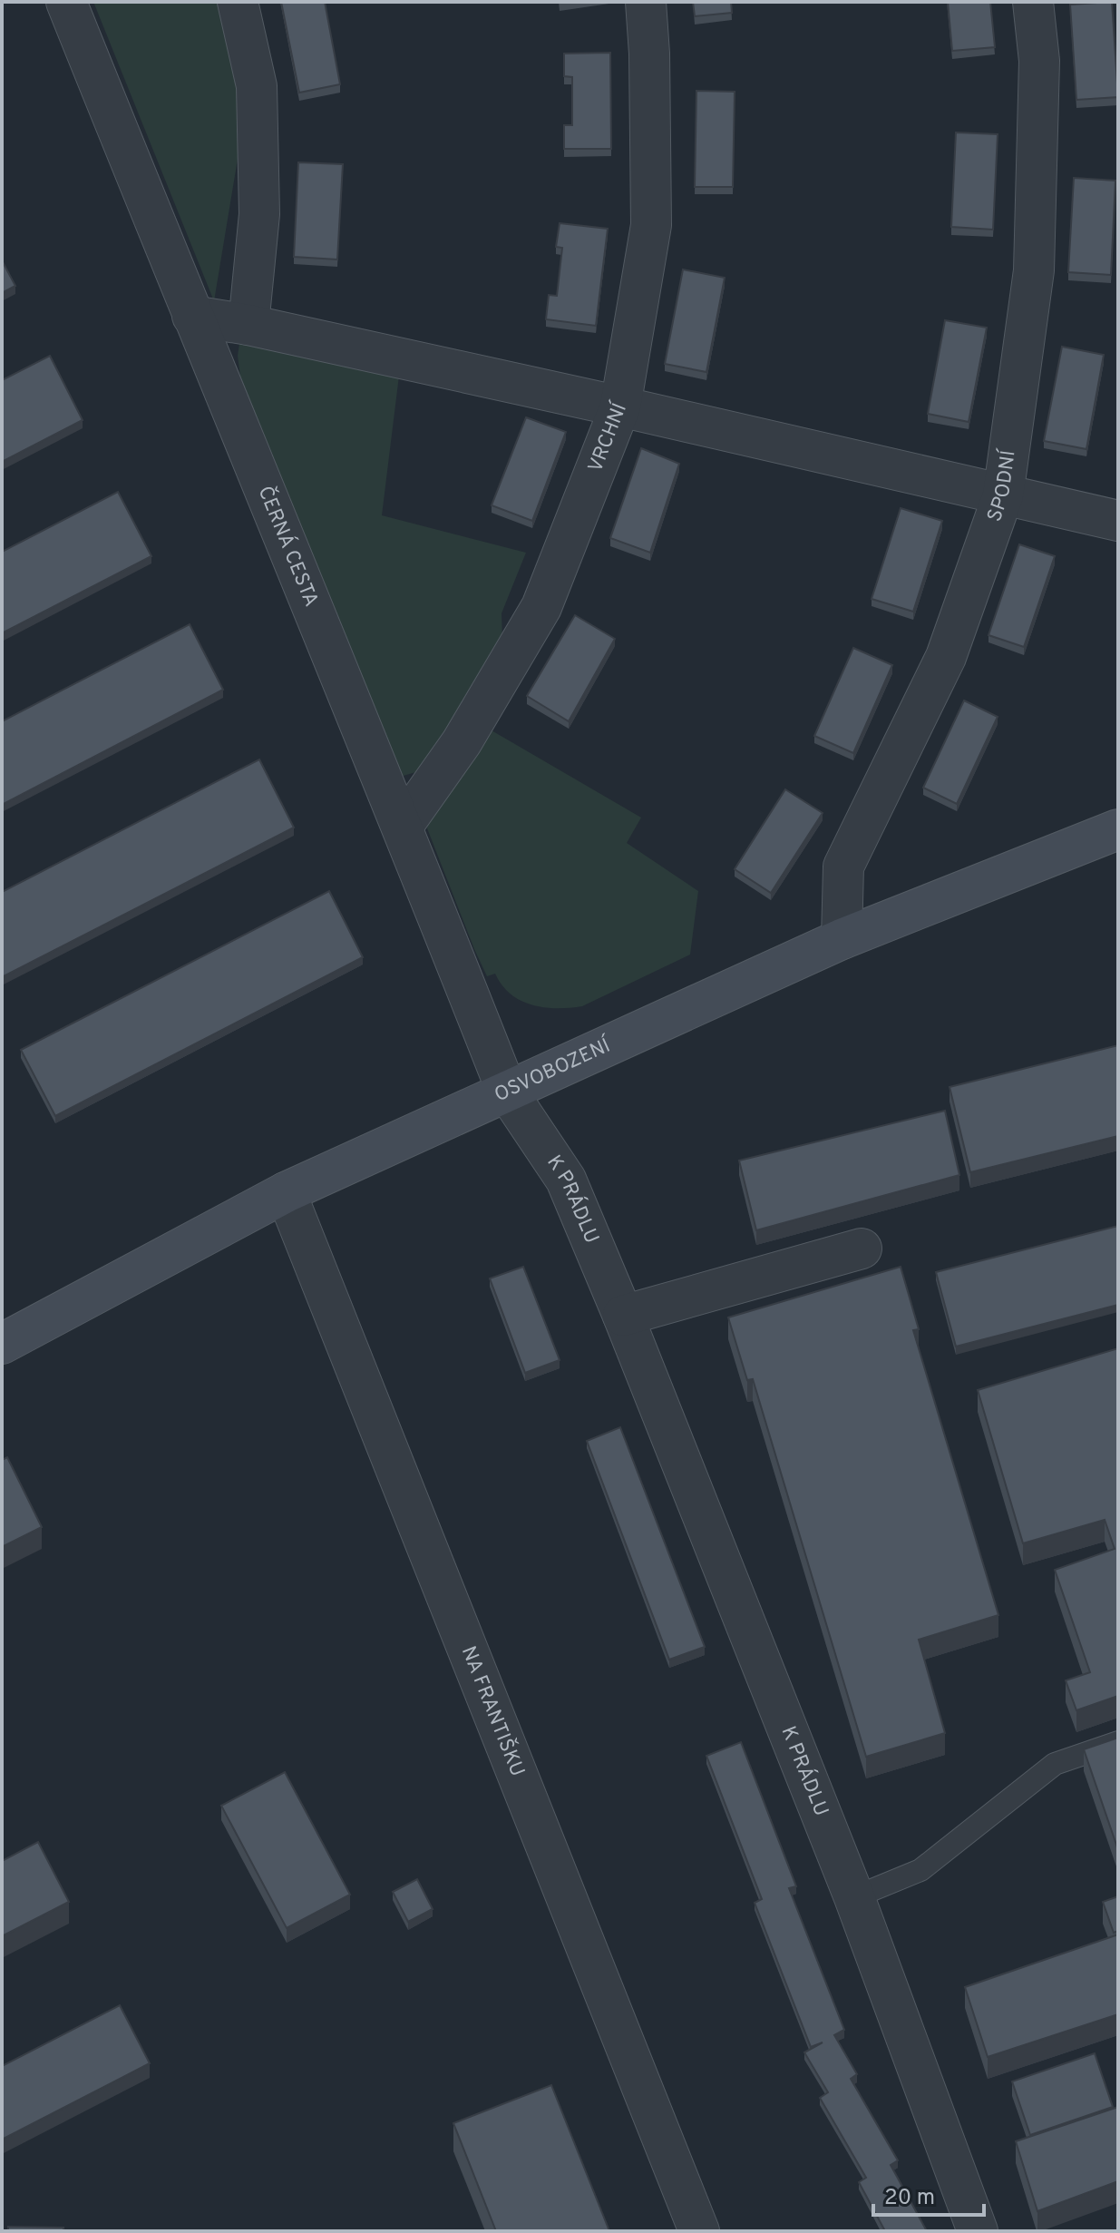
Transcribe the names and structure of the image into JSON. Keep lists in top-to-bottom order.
{
  "streets": {
    "main road": ["OSVOBOZENÍ"],
    "street": [
      "VRCHNÍ",
      "SPODNÍ",
      "ČERNÁ CESTA",
      "K PRÁDLU",
      "NA FRANTIŠKU"
    ]
  },
  "crossings": [
    ["VRCHNÍ", "ČERNÁ CESTA"],
    ["SPODNÍ", "OSVOBOZENÍ"],
    ["ČERNÁ CESTA", "OSVOBOZENÍ"],
    ["ČERNÁ CESTA", "K PRÁDLU"],
    ["OSVOBOZENÍ", "K PRÁDLU"],
    ["OSVOBOZENÍ", "NA FRANTIŠKU"]
  ],
  "scale_bar": "20 m"
}
